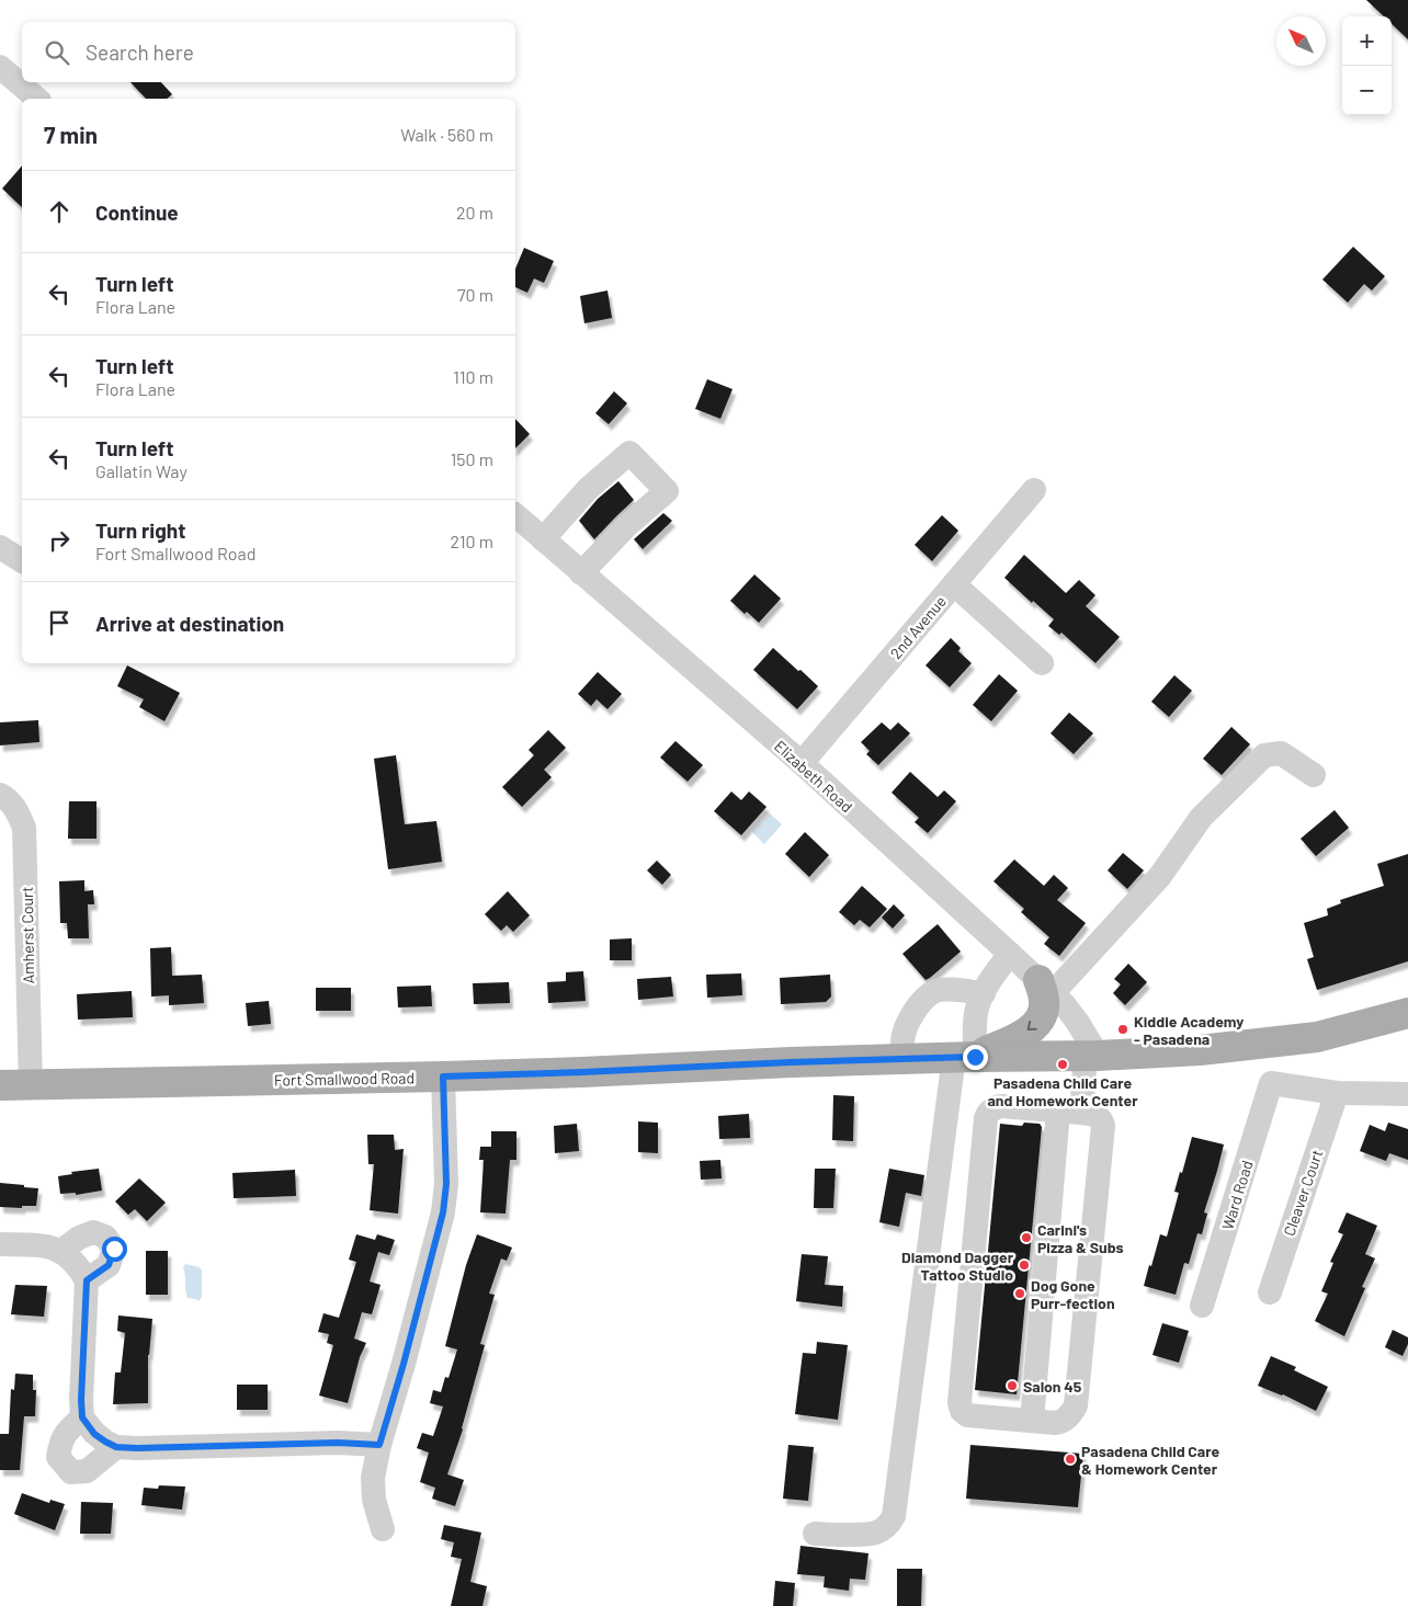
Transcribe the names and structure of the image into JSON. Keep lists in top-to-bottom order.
{
  "streets": {
    "main road": ["Fort Smallwood Road"],
    "street": [
      "2nd Avenue",
      "Elizabeth Road",
      "Amherst Court",
      "Cleaver Court",
      "Ward Road"
    ]
  },
  "crossings": [
    ["2nd Avenue", "Elizabeth Road"],
    ["Elizabeth Road", "Fort Smallwood Road"],
    ["Amherst Court", "Fort Smallwood Road"],
    ["Cleaver Court", "Ward Road"]
  ],
  "places": [
    "Kiddie Academy - Pasadena",
    "Pasadena Child Care and Homework Center",
    "Carini's Pizza & Subs",
    "Diamond Dagger Tattoo Studio",
    "Dog Gone Purr-fection",
    "Salon 45",
    "Pasadena Child Care & Homework Center"
  ],
  "north": "top left",
  "page": {
    "map_buttons": ["+", "−"],
    "search": "Search here",
    "heading": ["7 min", "Walk · 560 m"],
    "list": [
      ["Continue", "20 m"],
      ["Turn left", "Flora Lane", "70 m"],
      ["Turn left", "Flora Lane", "110 m"],
      ["Turn left", "Gallatin Way", "150 m"],
      ["Turn right", "Fort Smallwood Road", "210 m"],
      "Arrive at destination"
    ]
  }
}
